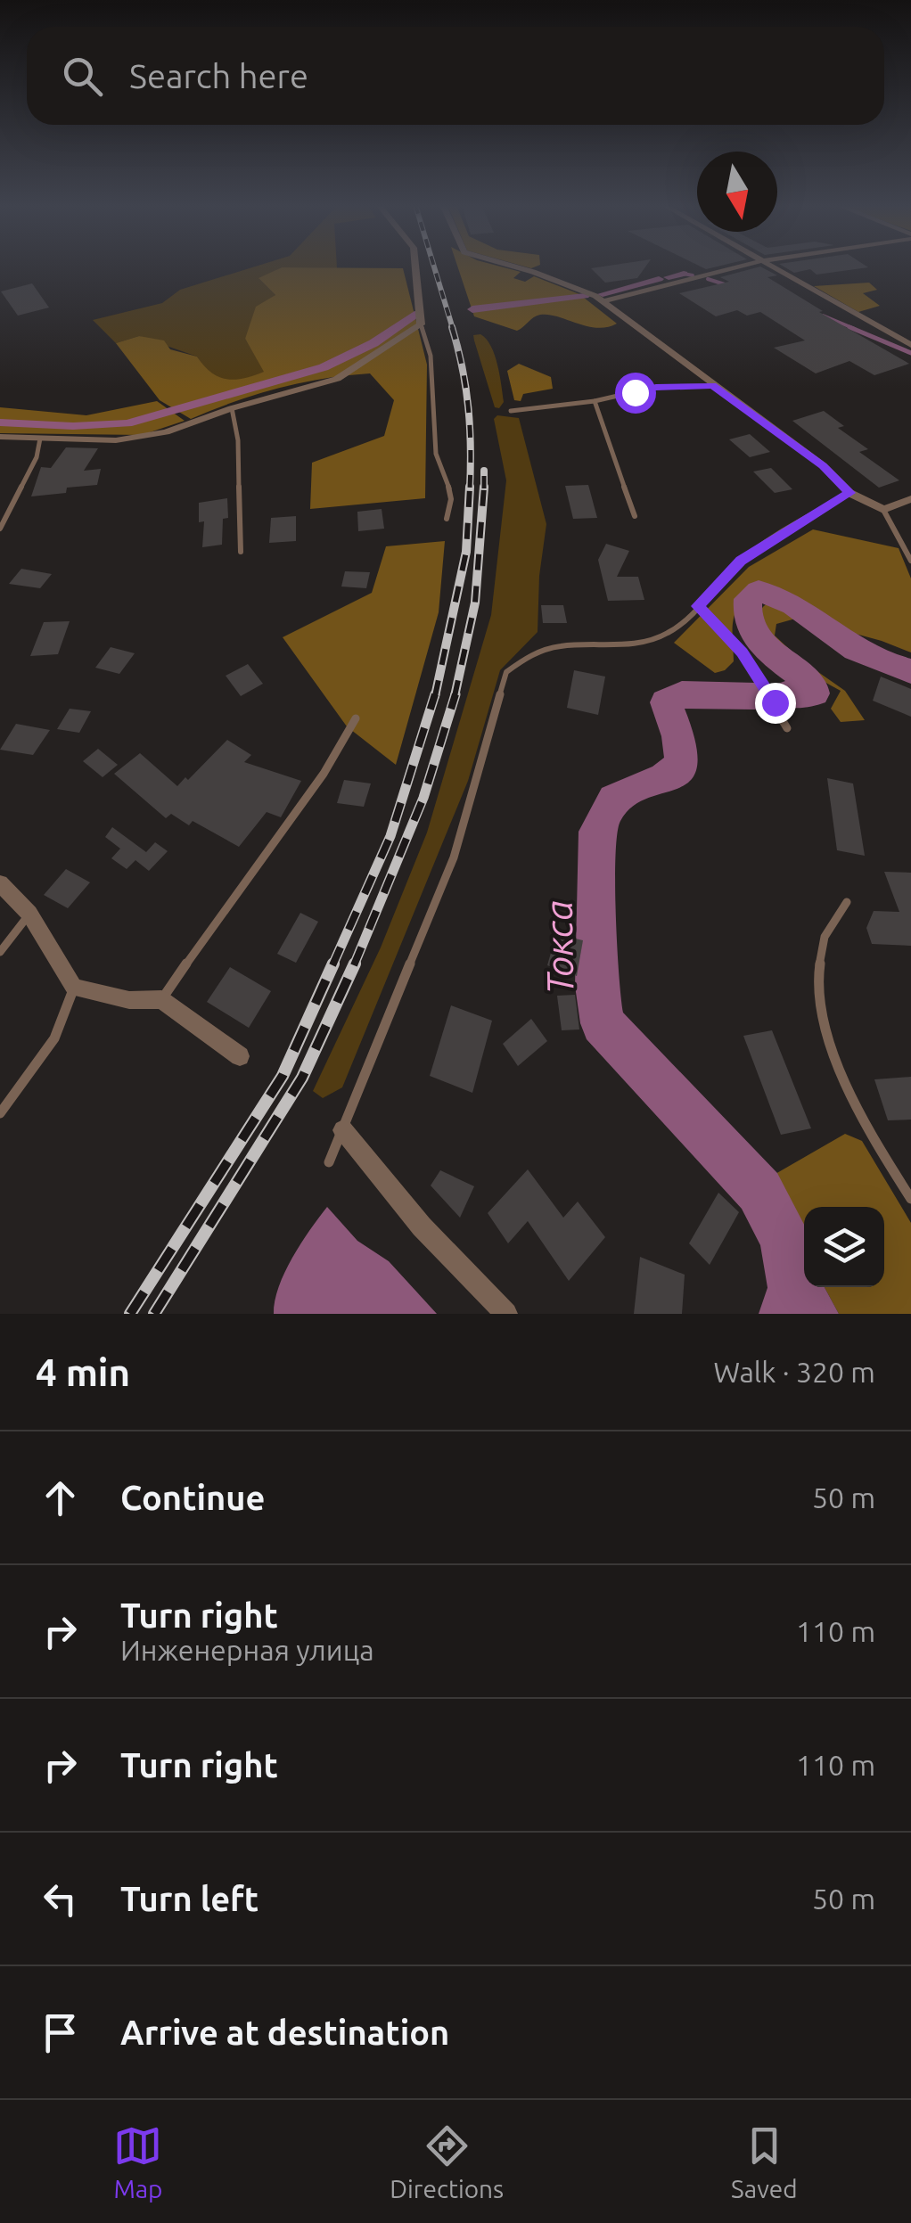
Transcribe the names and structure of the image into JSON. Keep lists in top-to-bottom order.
{
  "water": ["Токса"],
  "north": "bottom",
  "page": {
    "search": "Search here",
    "heading": ["4 min", "Walk · 320 m"],
    "list": [
      ["Continue", "50 m"],
      ["Turn right", "Инженерная улица", "110 m"],
      ["Turn right", "110 m"],
      ["Turn left", "50 m"],
      "Arrive at destination"
    ],
    "nav": ["Map", "Directions", "Saved"]
  }
}
